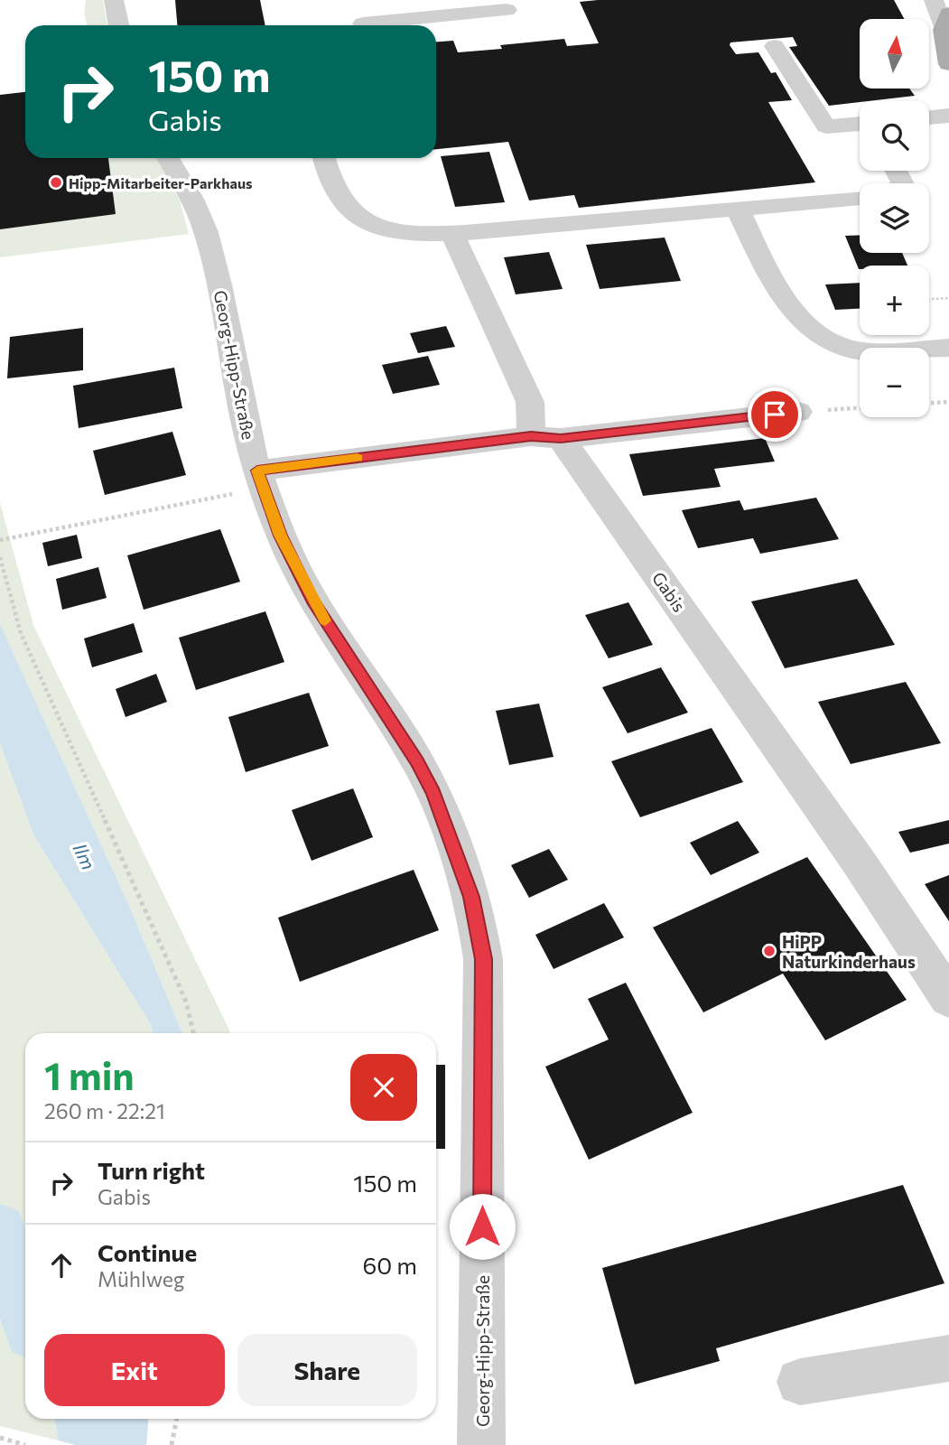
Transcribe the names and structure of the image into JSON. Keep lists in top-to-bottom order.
{
  "streets": {
    "street": ["Georg-Hipp-Straße", "Gabis"]
  },
  "water": ["Ilm"],
  "places": ["Hipp-Mitarbeiter-Parkhaus", "HiPP Naturkinderhaus"],
  "north": "top",
  "page": {
    "map_buttons": ["+", "−"],
    "turn": ["150 m", "Gabis"],
    "heading": ["1 min", "260 m · 22:21"],
    "list": [
      {
        "name": "Turn right",
        "note": "Gabis",
        "value": "150 m"
      },
      {
        "name": "Continue",
        "note": "Mühlweg",
        "value": "60 m"
      }
    ],
    "buttons": ["Exit", "Share"]
  }
}
